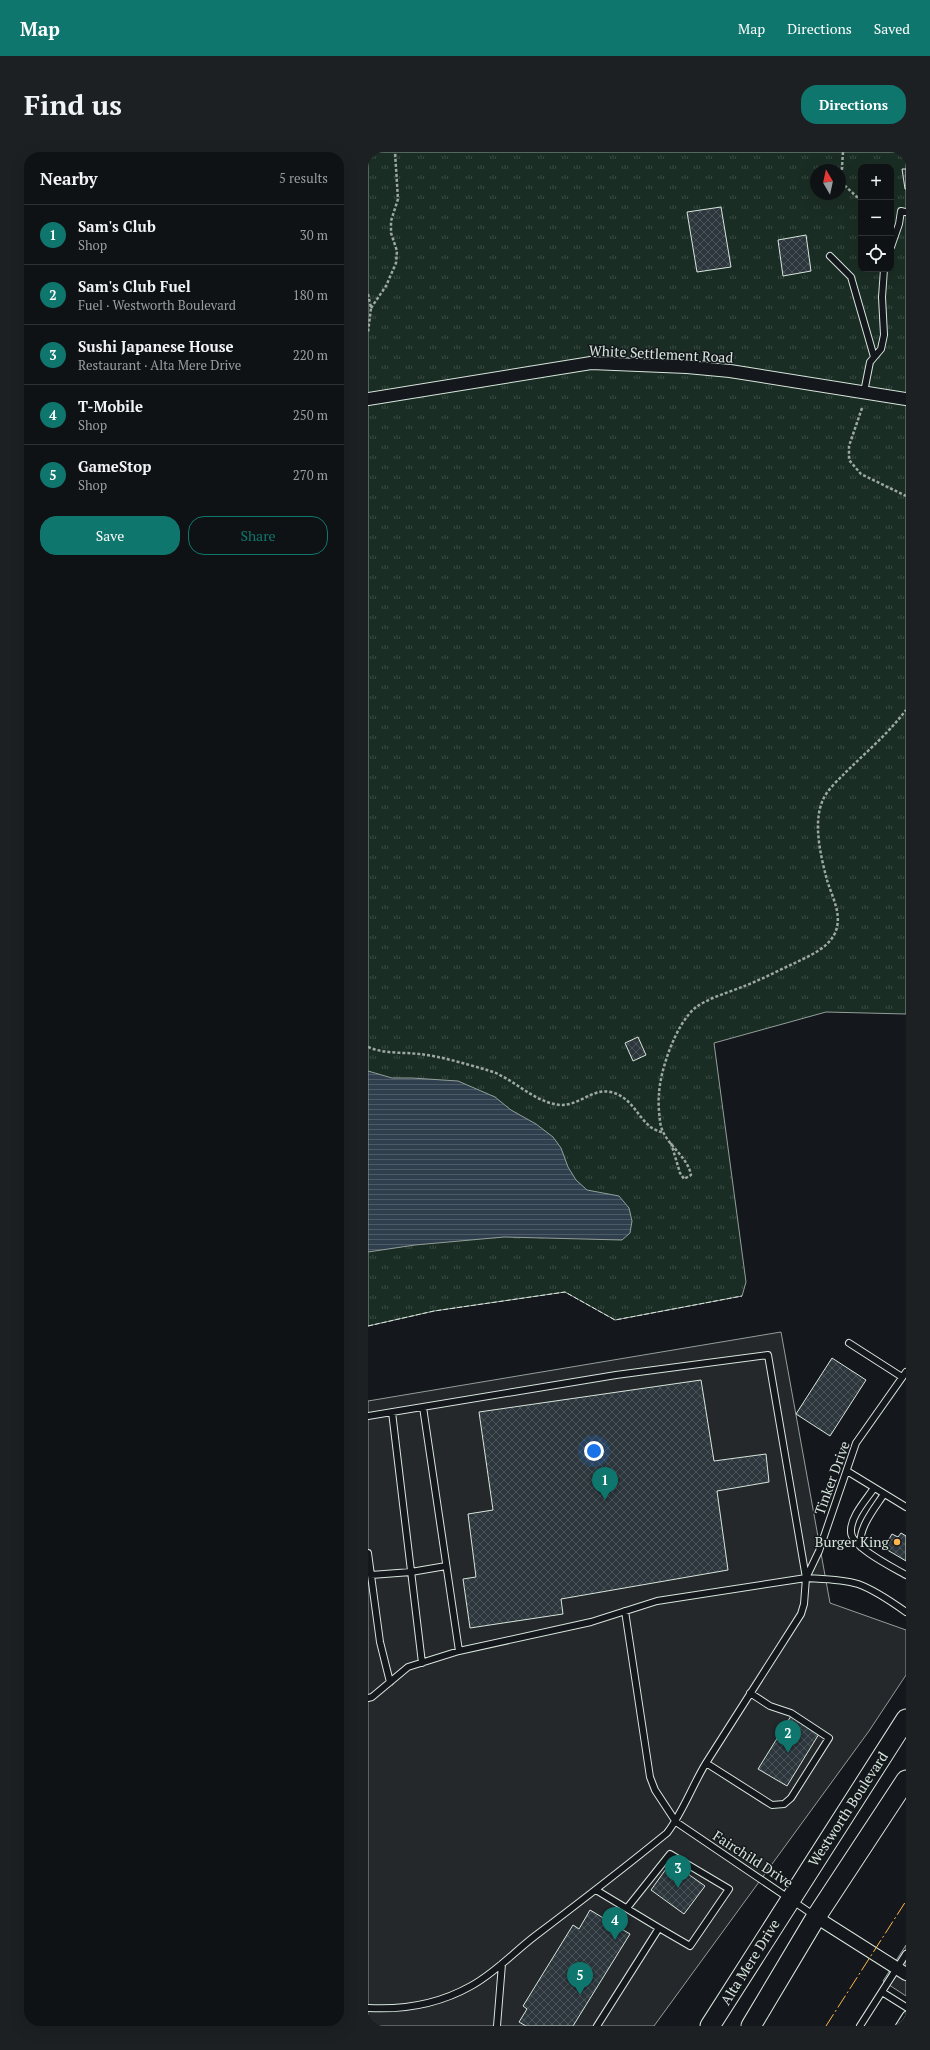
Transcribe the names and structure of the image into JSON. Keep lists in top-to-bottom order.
{
  "streets": {
    "main road": ["Westworth Boulevard", "Alta Mere Drive"],
    "street": ["White Settlement Road"],
    "lane": ["Tinker Drive", "Fairchild Drive"]
  },
  "crossings": [
    ["Westworth Boulevard", "Fairchild Drive"],
    ["Westworth Boulevard", "Alta Mere Drive"],
    ["Fairchild Drive", "Alta Mere Drive"]
  ],
  "places": ["Burger King"],
  "north": "top",
  "page": {
    "header": "Map",
    "nav": ["Map", "Directions", "Saved"],
    "buttons": [
      "Directions",
      ["Save", "Share"]
    ],
    "title": "Find us",
    "heading": ["Nearby", "5 results"],
    "map_buttons": ["+", "−"],
    "list": [
      {
        "mark": "1",
        "name": "Sam's Club",
        "note": "Shop",
        "value": "30 m"
      },
      {
        "mark": "2",
        "name": "Sam's Club Fuel",
        "note": "Fuel · Westworth Boulevard",
        "value": "180 m"
      },
      {
        "mark": "3",
        "name": "Sushi Japanese House",
        "note": "Restaurant · Alta Mere Drive",
        "value": "220 m"
      },
      {
        "mark": "4",
        "name": "T-Mobile",
        "note": "Shop",
        "value": "250 m"
      },
      {
        "mark": "5",
        "name": "GameStop",
        "note": "Shop",
        "value": "270 m"
      }
    ],
    "pins": [
      "1",
      "2",
      "3",
      "4",
      "5"
    ]
  }
}
